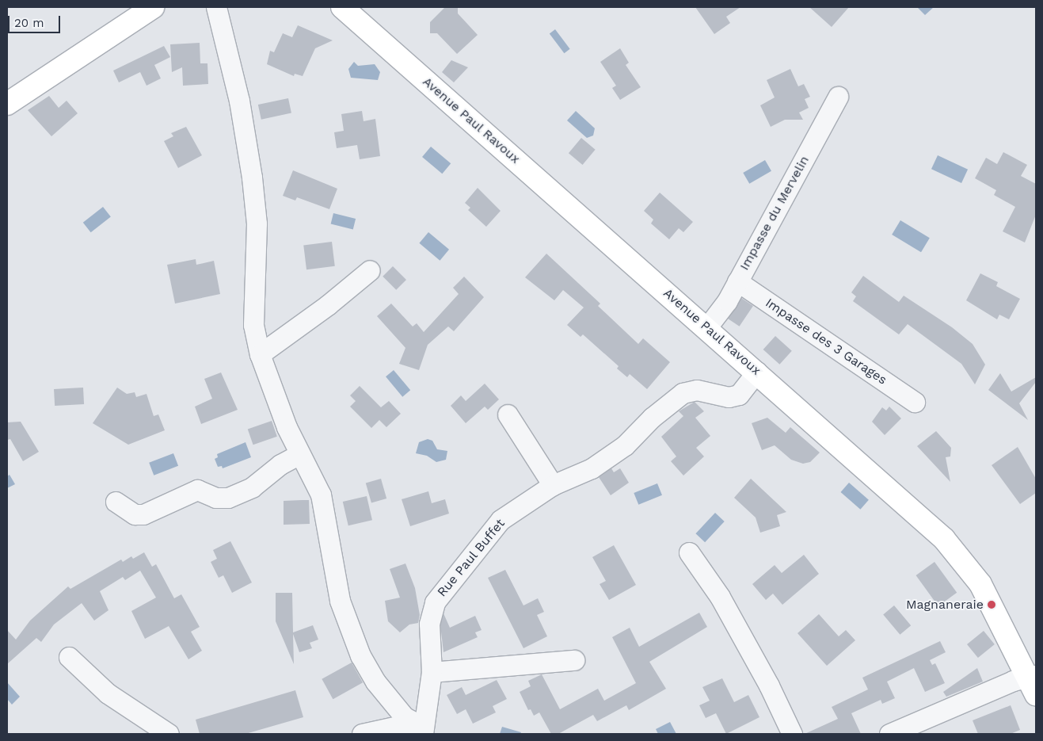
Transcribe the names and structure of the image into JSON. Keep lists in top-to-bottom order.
{
  "streets": {
    "street": [
      "Avenue Paul Ravoux",
      "Impasse du Mervelin",
      "Impasse des 3 Garages",
      "Rue Paul Buffet"
    ]
  },
  "crossings": [
    ["Avenue Paul Ravoux", "Impasse du Mervelin"],
    ["Avenue Paul Ravoux", "Rue Paul Buffet"],
    ["Impasse du Mervelin", "Impasse des 3 Garages"]
  ],
  "places": ["Magnaneraie"],
  "scale_bar": "20 m"
}
